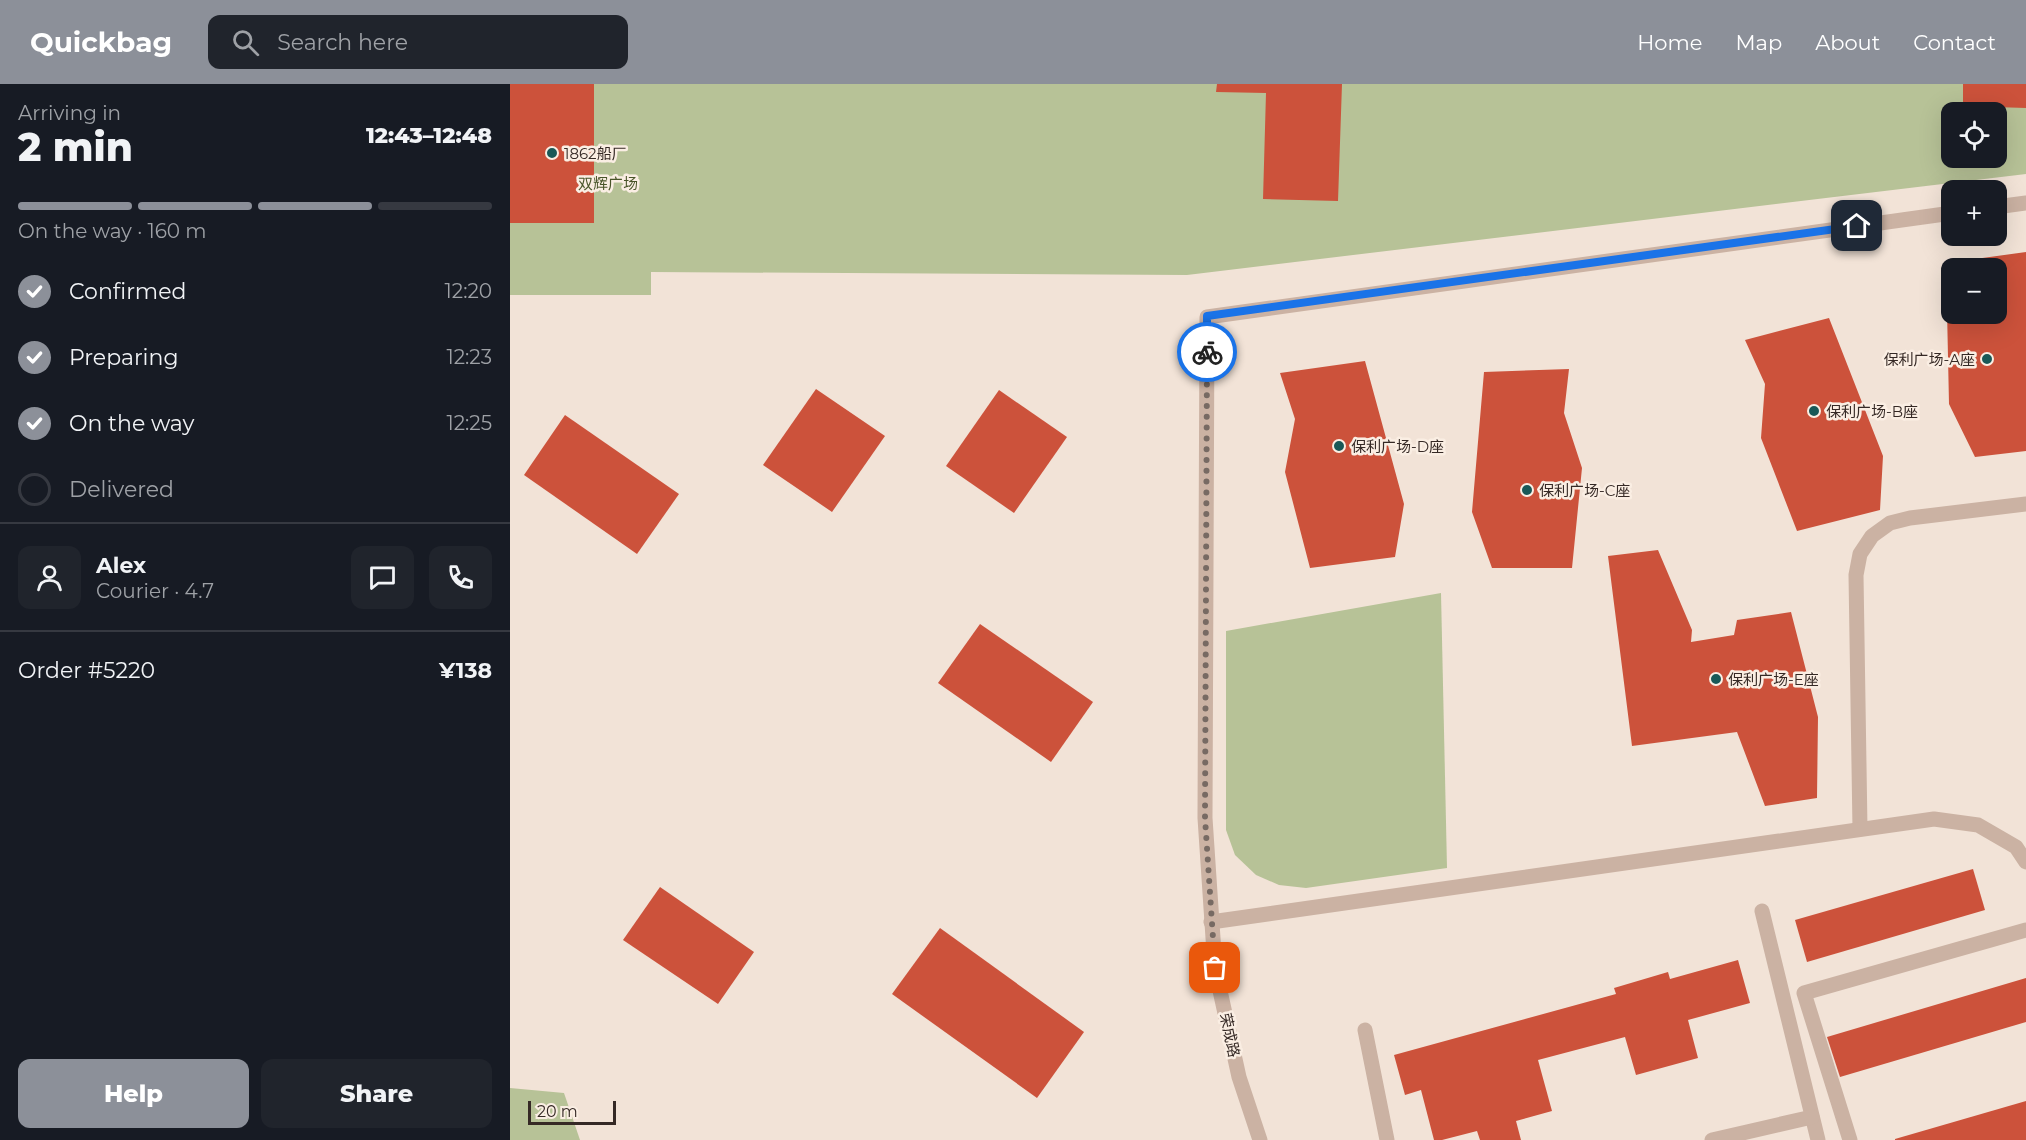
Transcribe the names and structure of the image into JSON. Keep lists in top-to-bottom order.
{
  "streets": {
    "street": ["荣成路"]
  },
  "parks": ["双辉广场"],
  "places": [
    "1862船厂",
    "保利广场-A座",
    "保利广场-B座",
    "保利广场-D座",
    "保利广场-C座",
    "保利广场-E座"
  ],
  "scale_bar": "20 m",
  "page": {
    "header": "Quickbag",
    "search": "Search here",
    "nav": [
      "Home",
      "Map",
      "About",
      "Contact"
    ],
    "heading": ["2 min", "Arriving in", "12:43–12:48"],
    "panel": [
      "Alex",
      "Courier · 4.7",
      "Order #5220",
      "¥138"
    ],
    "map_buttons": ["+", "−"],
    "bar": "On the way · 160 m",
    "list": [
      ["Confirmed", "12:20"],
      ["Preparing", "12:23"],
      ["On the way", "12:25"],
      "Delivered"
    ],
    "buttons": ["Help", "Share"],
    "scale": "20 m"
  }
}
